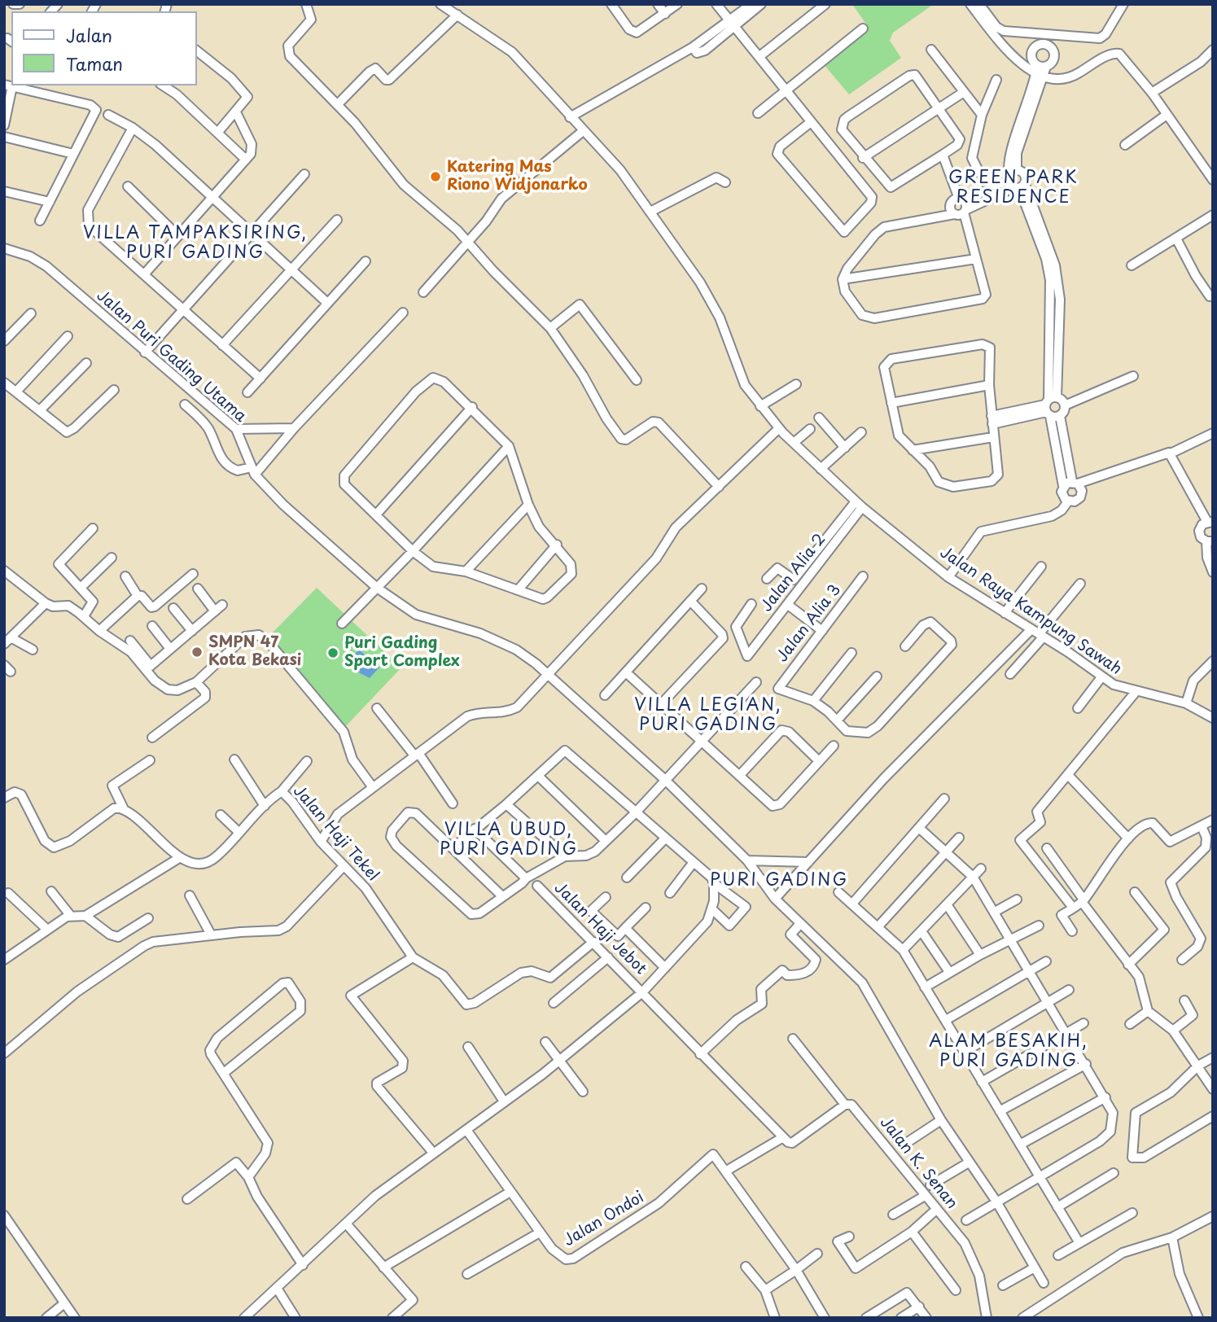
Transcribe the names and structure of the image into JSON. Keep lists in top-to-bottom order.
{
  "streets": {
    "street": [
      "Jalan Puri Gading Utama",
      "Jalan Alia 2",
      "Jalan Raya Kampung Sawah",
      "Jalan Alia 3",
      "Jalan Haji Tekel",
      "Jalan Haji Jebot",
      "Jalan K. Senan",
      "Jalan Ondoi"
    ]
  },
  "crossings": [
    ["Jalan Alia 2", "Jalan Raya Kampung Sawah"],
    ["Jalan Haji Tekel", "Jalan Haji Jebot"]
  ],
  "districts": [
    "GREEN PARK RESIDENCE",
    "VILLA TAMPAKSIRING, PURI GADING",
    "VILLA LEGIAN, PURI GADING",
    "VILLA UBUD, PURI GADING",
    "PURI GADING",
    "ALAM BESAKIH, PURI GADING"
  ],
  "places": ["Katering Mas Riono Widjonarko", "SMPN 47 Kota Bekasi", "Puri Gading Sport Complex"],
  "legend": ["Jalan", "Taman"]
}
